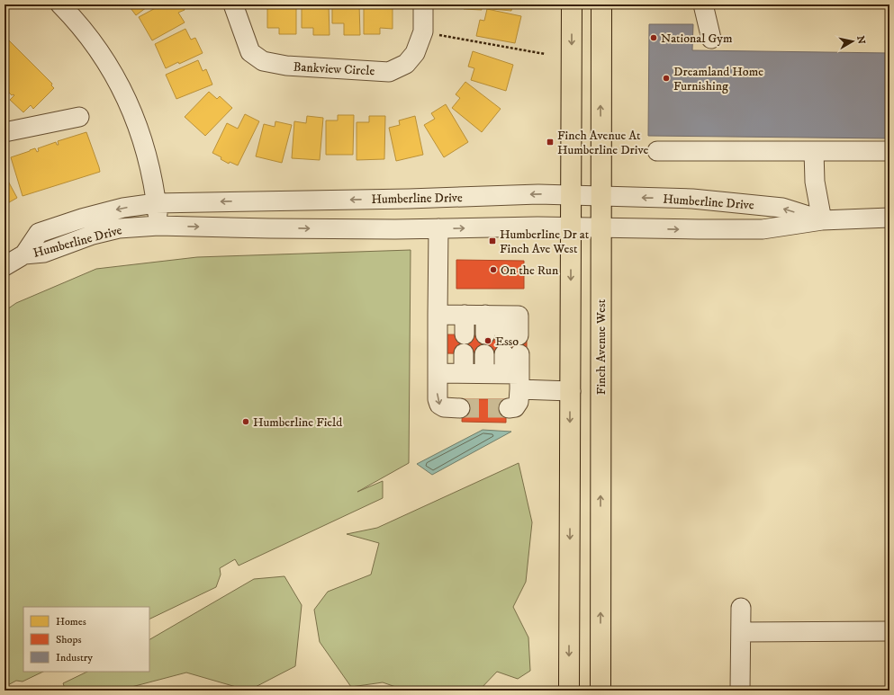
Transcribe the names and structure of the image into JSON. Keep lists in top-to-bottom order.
{
  "streets": {
    "main road": ["Finch Avenue West"],
    "street": ["Bankview Circle", "Humberline Drive"]
  },
  "crossings": [
    ["Humberline Drive", "Finch Avenue West"]
  ],
  "places": {
    "other": [
      "National Gym",
      "Dreamland Home Furnishing",
      "On the Run",
      "Esso",
      "Humberline Field"
    ],
    "transit": ["Finch Avenue At Humberline Drive", "Humberline Dr at Finch Ave West"]
  },
  "legend": ["Homes", "Shops", "Industry"],
  "north": "right"
}
